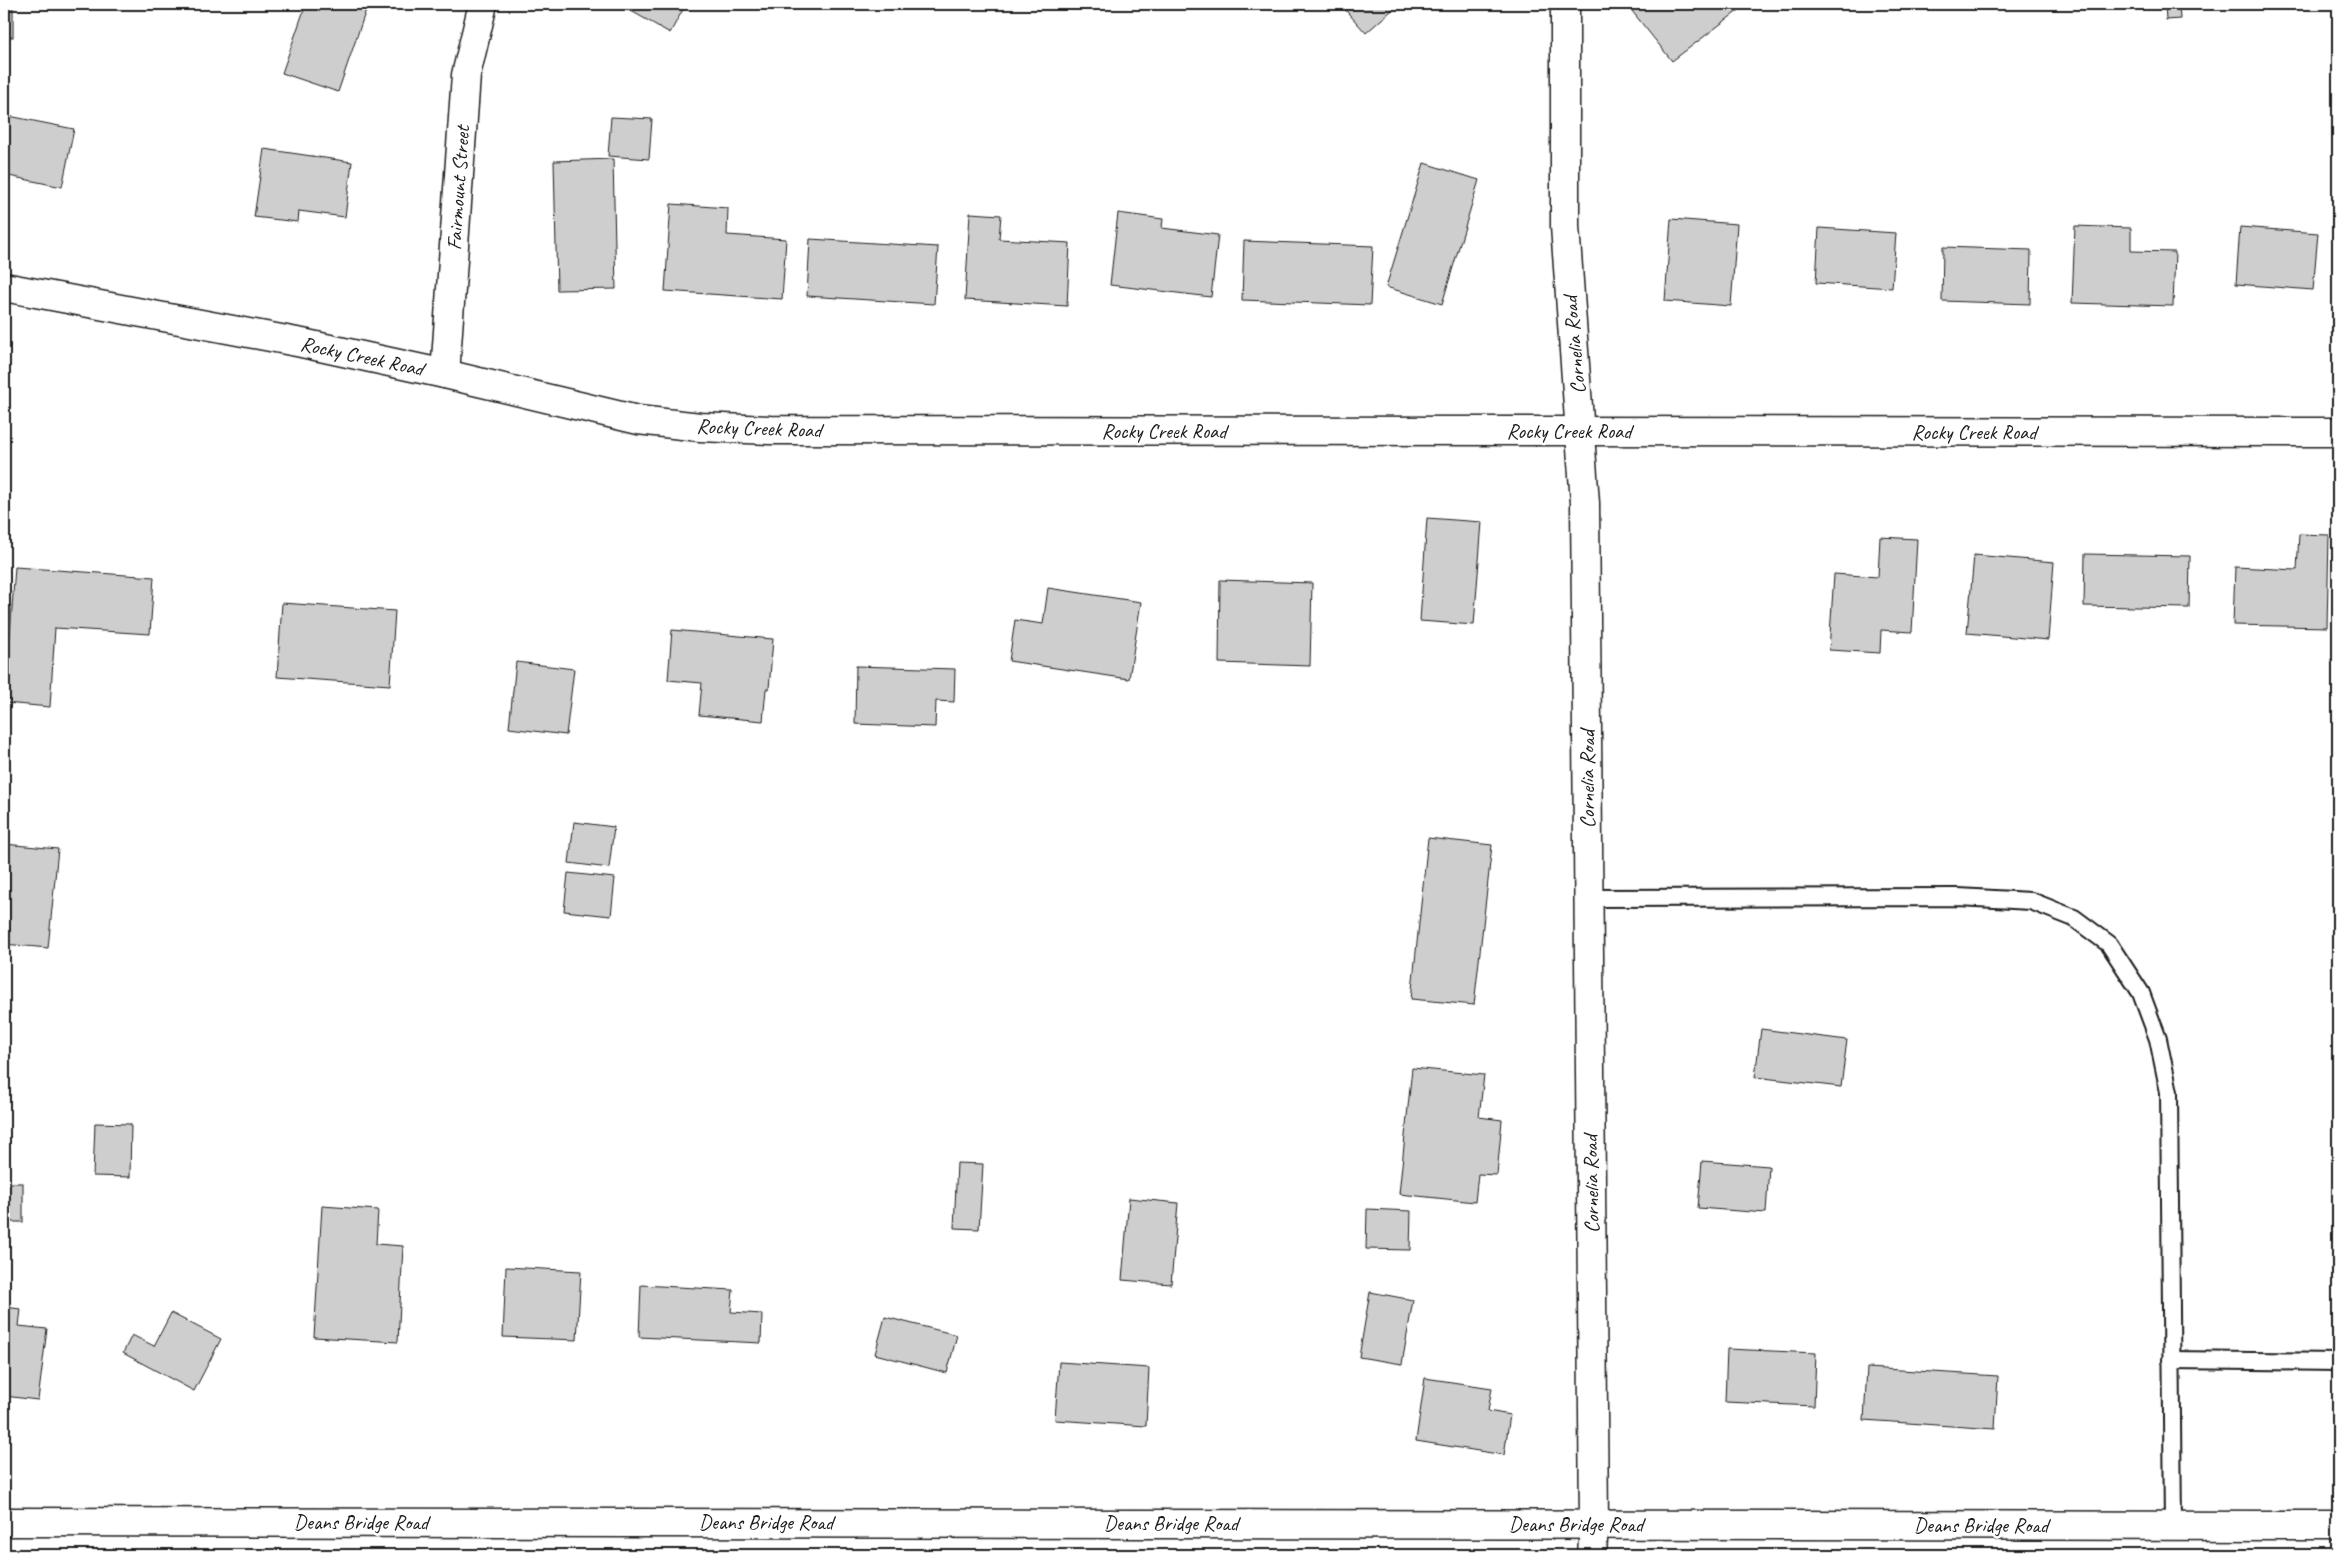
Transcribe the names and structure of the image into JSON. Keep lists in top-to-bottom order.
{
  "streets": {
    "main road": [
      "Fairmount Street",
      "Cornelia Road",
      "Rocky Creek Road",
      "Deans Bridge Road"
    ]
  },
  "crossings": [
    ["Fairmount Street", "Rocky Creek Road"],
    ["Cornelia Road", "Rocky Creek Road"],
    ["Cornelia Road", "Deans Bridge Road"]
  ]
}
